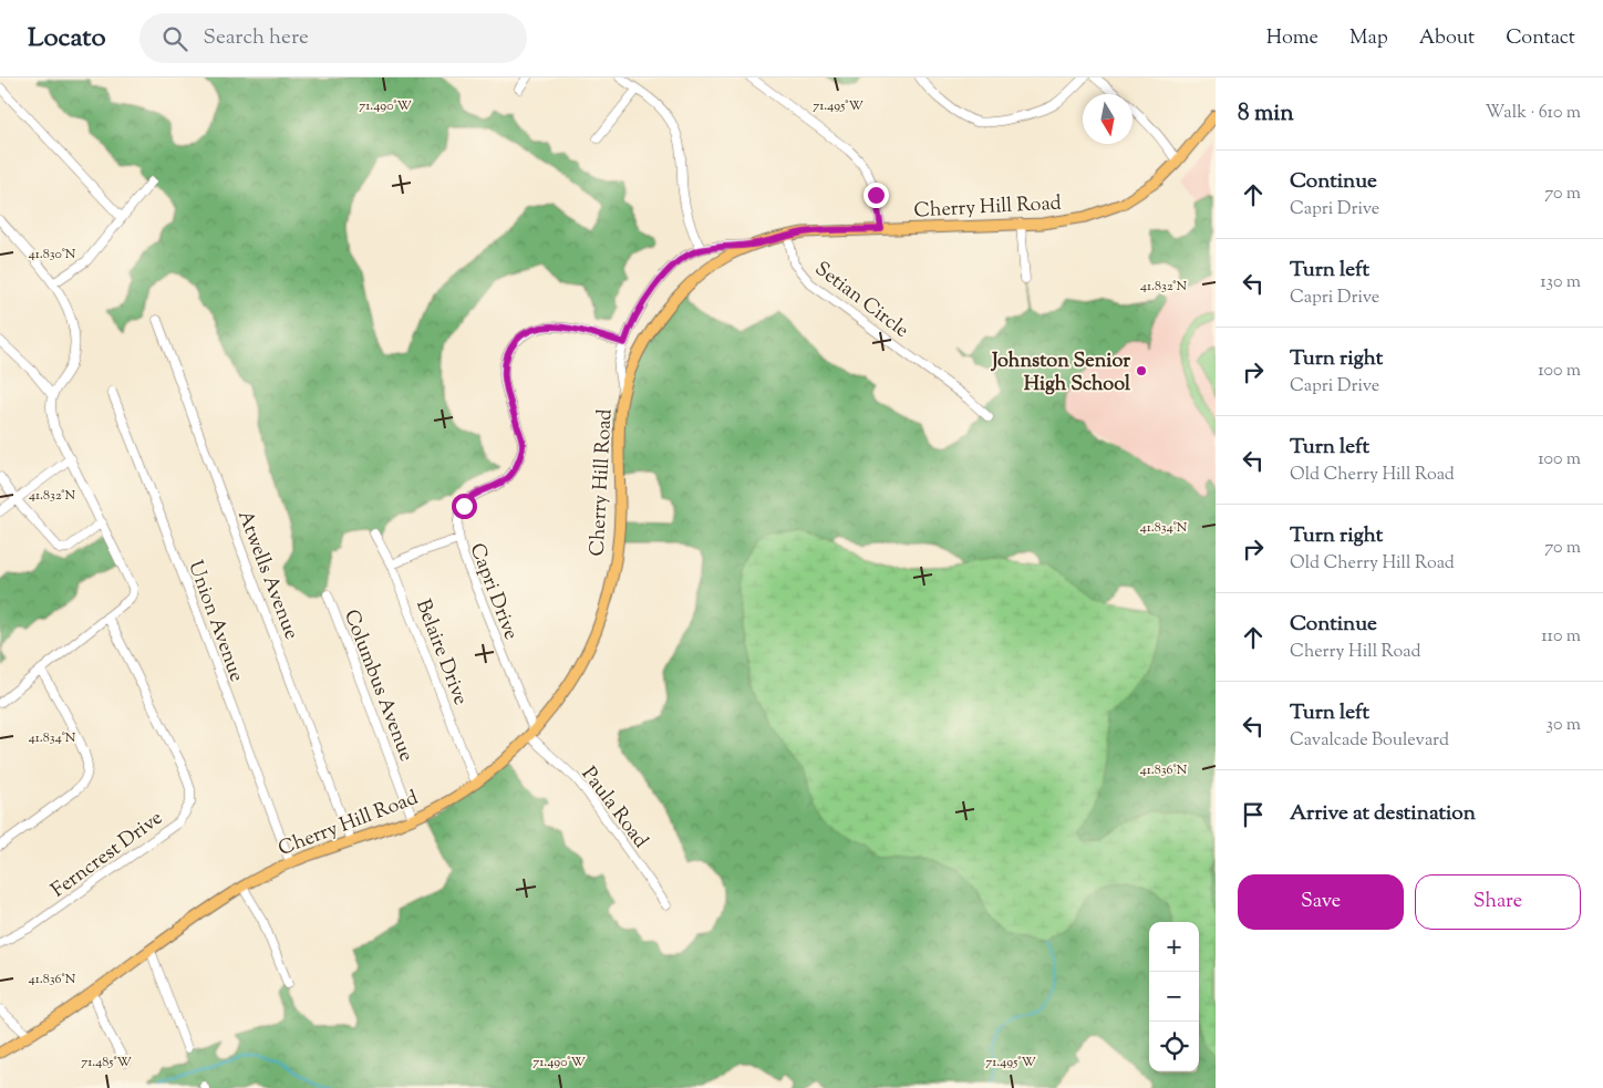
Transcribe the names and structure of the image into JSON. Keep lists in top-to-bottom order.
{
  "streets": {
    "main road": ["Cherry Hill Road"],
    "street": [
      "Setian Circle",
      "Atwells Avenue",
      "Capri Drive",
      "Union Avenue",
      "Belaire Drive",
      "Columbus Avenue",
      "Paula Road",
      "Ferncrest Drive"
    ]
  },
  "crossings": [
    ["Cherry Hill Road", "Setian Circle"],
    ["Cherry Hill Road", "Atwells Avenue"],
    ["Cherry Hill Road", "Capri Drive"],
    ["Cherry Hill Road", "Union Avenue"],
    ["Cherry Hill Road", "Belaire Drive"],
    ["Cherry Hill Road", "Columbus Avenue"],
    ["Cherry Hill Road", "Paula Road"],
    ["Capri Drive", "Paula Road"]
  ],
  "places": ["Johnston Senior High School"],
  "north": "bottom",
  "page": {
    "header": "Locato",
    "search": "Search here",
    "nav": [
      "Home",
      "Map",
      "About",
      "Contact"
    ],
    "heading": ["8 min", "Walk · 610 m"],
    "list": [
      ["Continue", "Capri Drive", "70 m"],
      ["Turn left", "Capri Drive", "130 m"],
      ["Turn right", "Capri Drive", "100 m"],
      ["Turn left", "Old Cherry Hill Road", "100 m"],
      ["Turn right", "Old Cherry Hill Road", "70 m"],
      ["Continue", "Cherry Hill Road", "110 m"],
      ["Turn left", "Cavalcade Boulevard", "30 m"],
      "Arrive at destination"
    ],
    "buttons": ["Save", "Share"],
    "map_buttons": ["+", "−"]
  },
  "coordinates": [
    "71.490°W",
    "71.495°W",
    "41.830°N",
    "41.832°N",
    "41.834°N",
    "41.836°N",
    "71.485°W"
  ]
}
